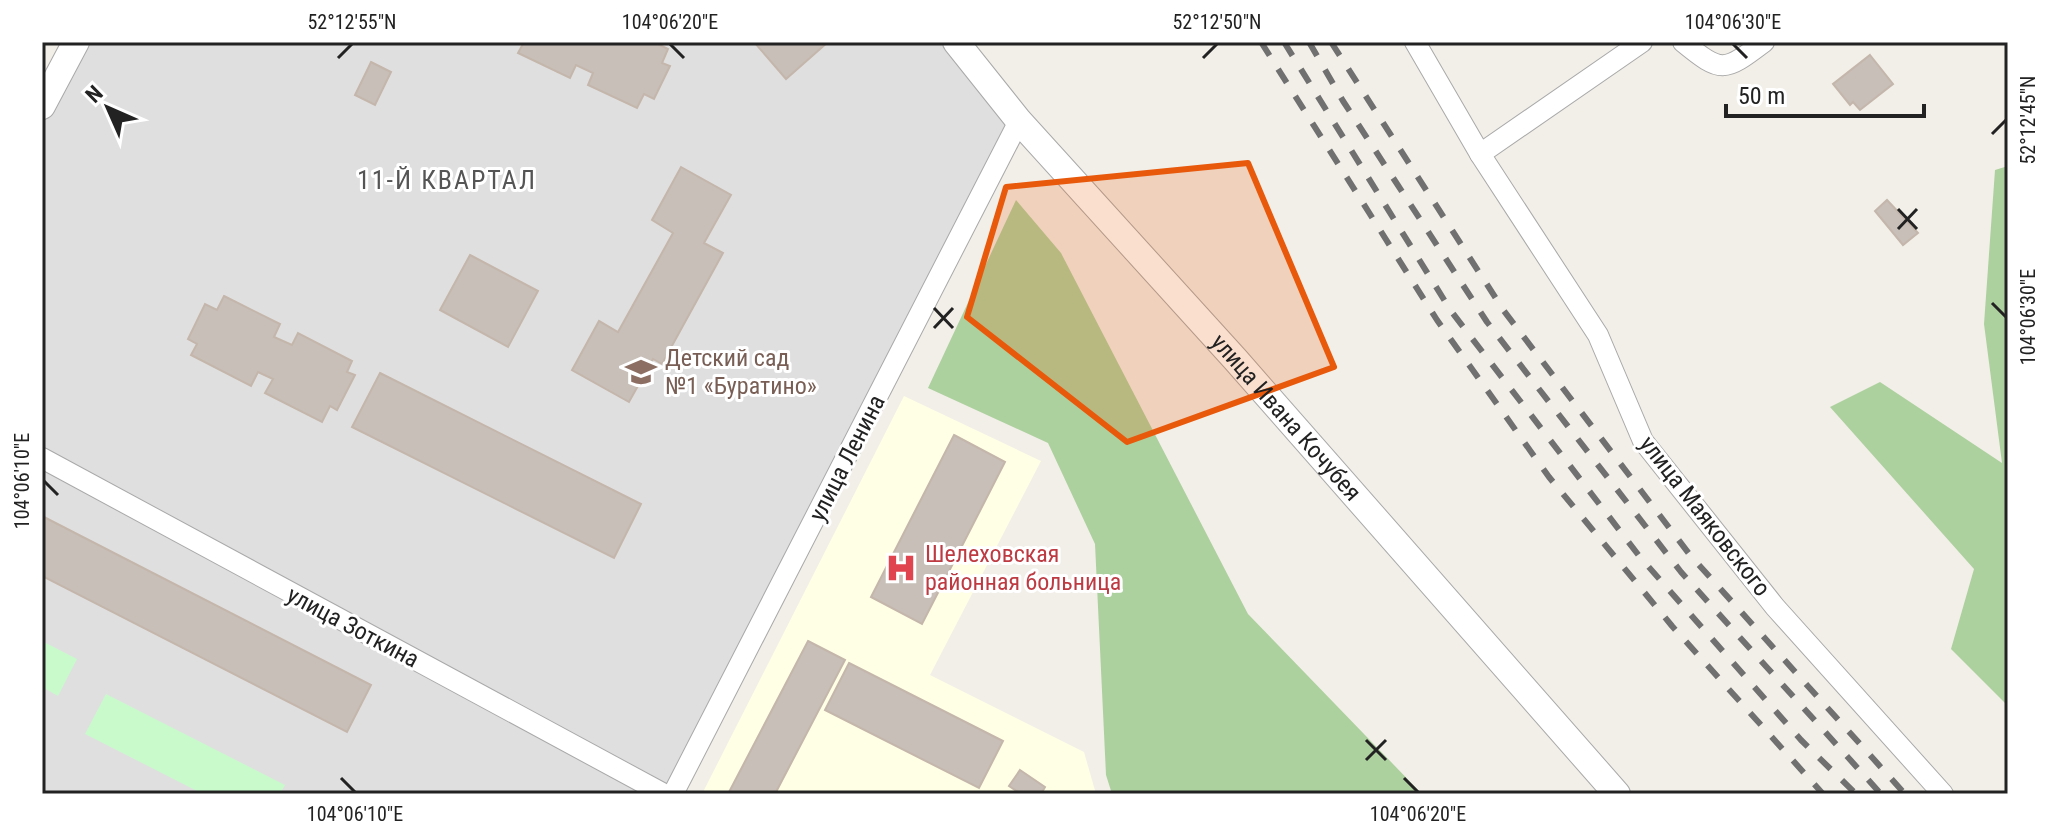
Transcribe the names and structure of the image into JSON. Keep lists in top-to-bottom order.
{
  "streets": {
    "street": [
      "улица Ивана Кочубея",
      "улица Ленина",
      "улица Маяковского",
      "улица Зоткина"
    ]
  },
  "crossings": [
    ["улица Ивана Кочубея", "улица Ленина"]
  ],
  "districts": ["11-Й КВАРТАЛ"],
  "places": {
    "school or university": ["Детский сад №1 «Буратино»"],
    "hospital": ["Шелеховская районная больница"]
  },
  "scale_bar": "50 m",
  "north": "top left",
  "coordinates": [
    "52°12'55\"N",
    "104°06'20\"E",
    "52°12'50\"N",
    "104°06'30\"E",
    "52°12'45\"N",
    "104°06'10\"E"
  ]
}
